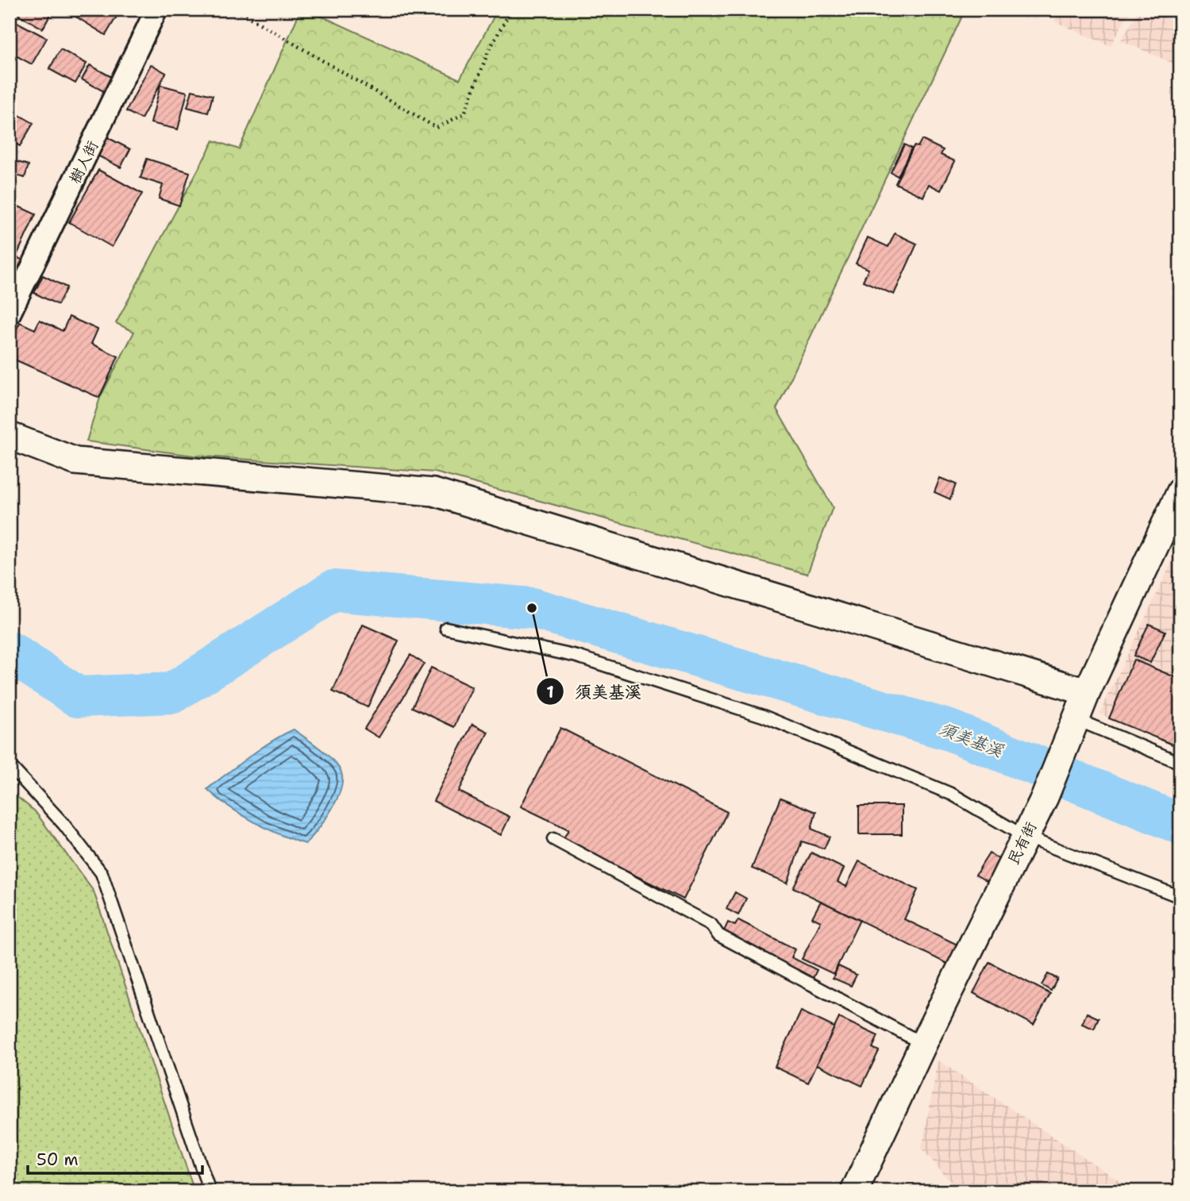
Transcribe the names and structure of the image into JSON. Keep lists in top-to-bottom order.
{
  "streets": {
    "street": ["樹人街", "民有街"]
  },
  "water": ["須美基溪"],
  "places": ["須美基溪"],
  "scale_bar": "50 m"
}
